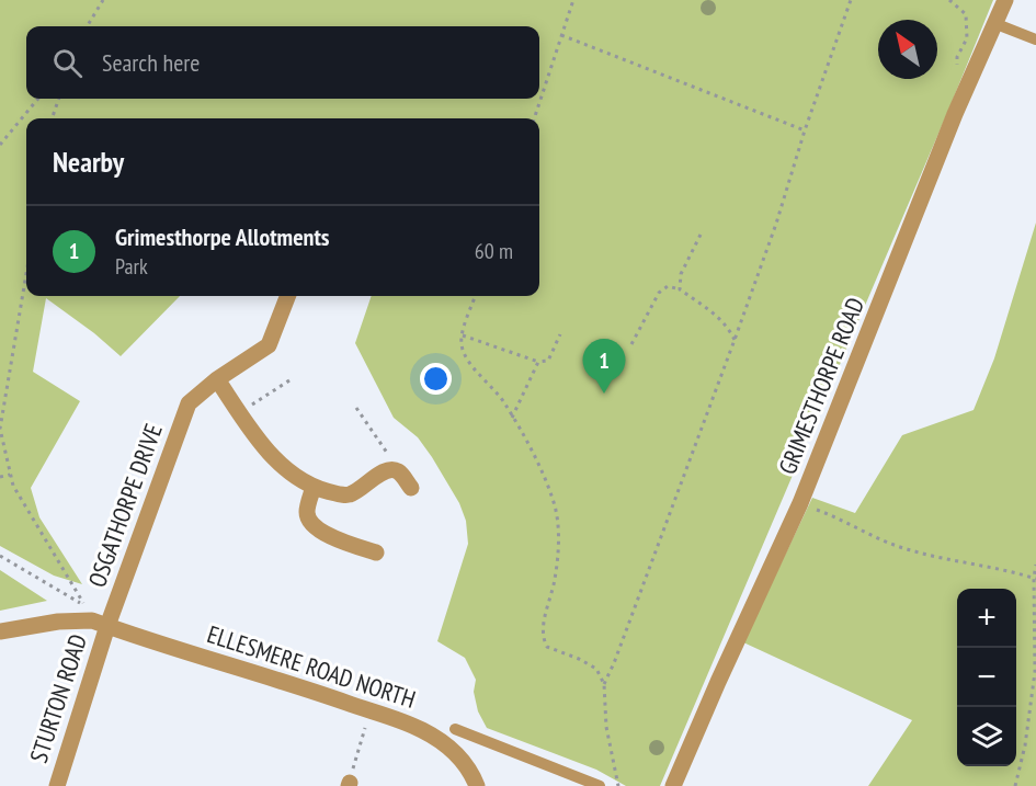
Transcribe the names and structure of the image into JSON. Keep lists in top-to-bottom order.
{
  "streets": {
    "street": [
      "GRIMESTHORPE ROAD",
      "OSGATHORPE DRIVE",
      "ELLESMERE ROAD NORTH",
      "STURTON ROAD"
    ]
  },
  "crossings": [
    ["OSGATHORPE DRIVE", "ELLESMERE ROAD NORTH"],
    ["OSGATHORPE DRIVE", "STURTON ROAD"],
    ["ELLESMERE ROAD NORTH", "STURTON ROAD"]
  ],
  "north": "top left",
  "page": {
    "search": "Search here",
    "heading": "Nearby",
    "list": [
      {
        "mark": "1",
        "name": "Grimesthorpe Allotments",
        "note": "Park",
        "value": "60 m"
      }
    ],
    "pins": "1",
    "map_buttons": ["+", "−"]
  }
}
